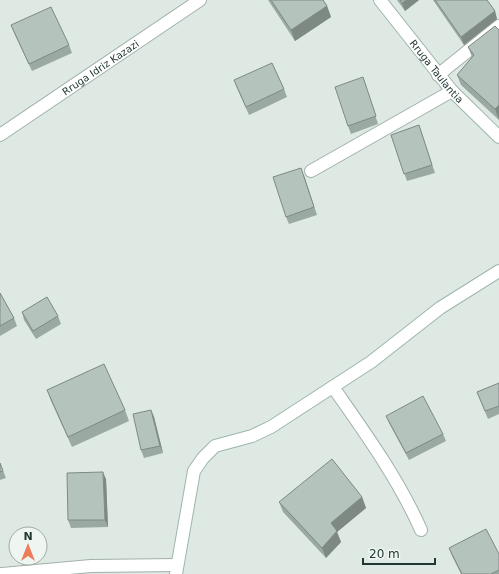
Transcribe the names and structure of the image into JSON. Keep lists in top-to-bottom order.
{
  "streets": {
    "street": ["Rruga Idriz Kazazi", "Rruga Taulantia"]
  },
  "scale_bar": "20 m",
  "north": "top"
}
